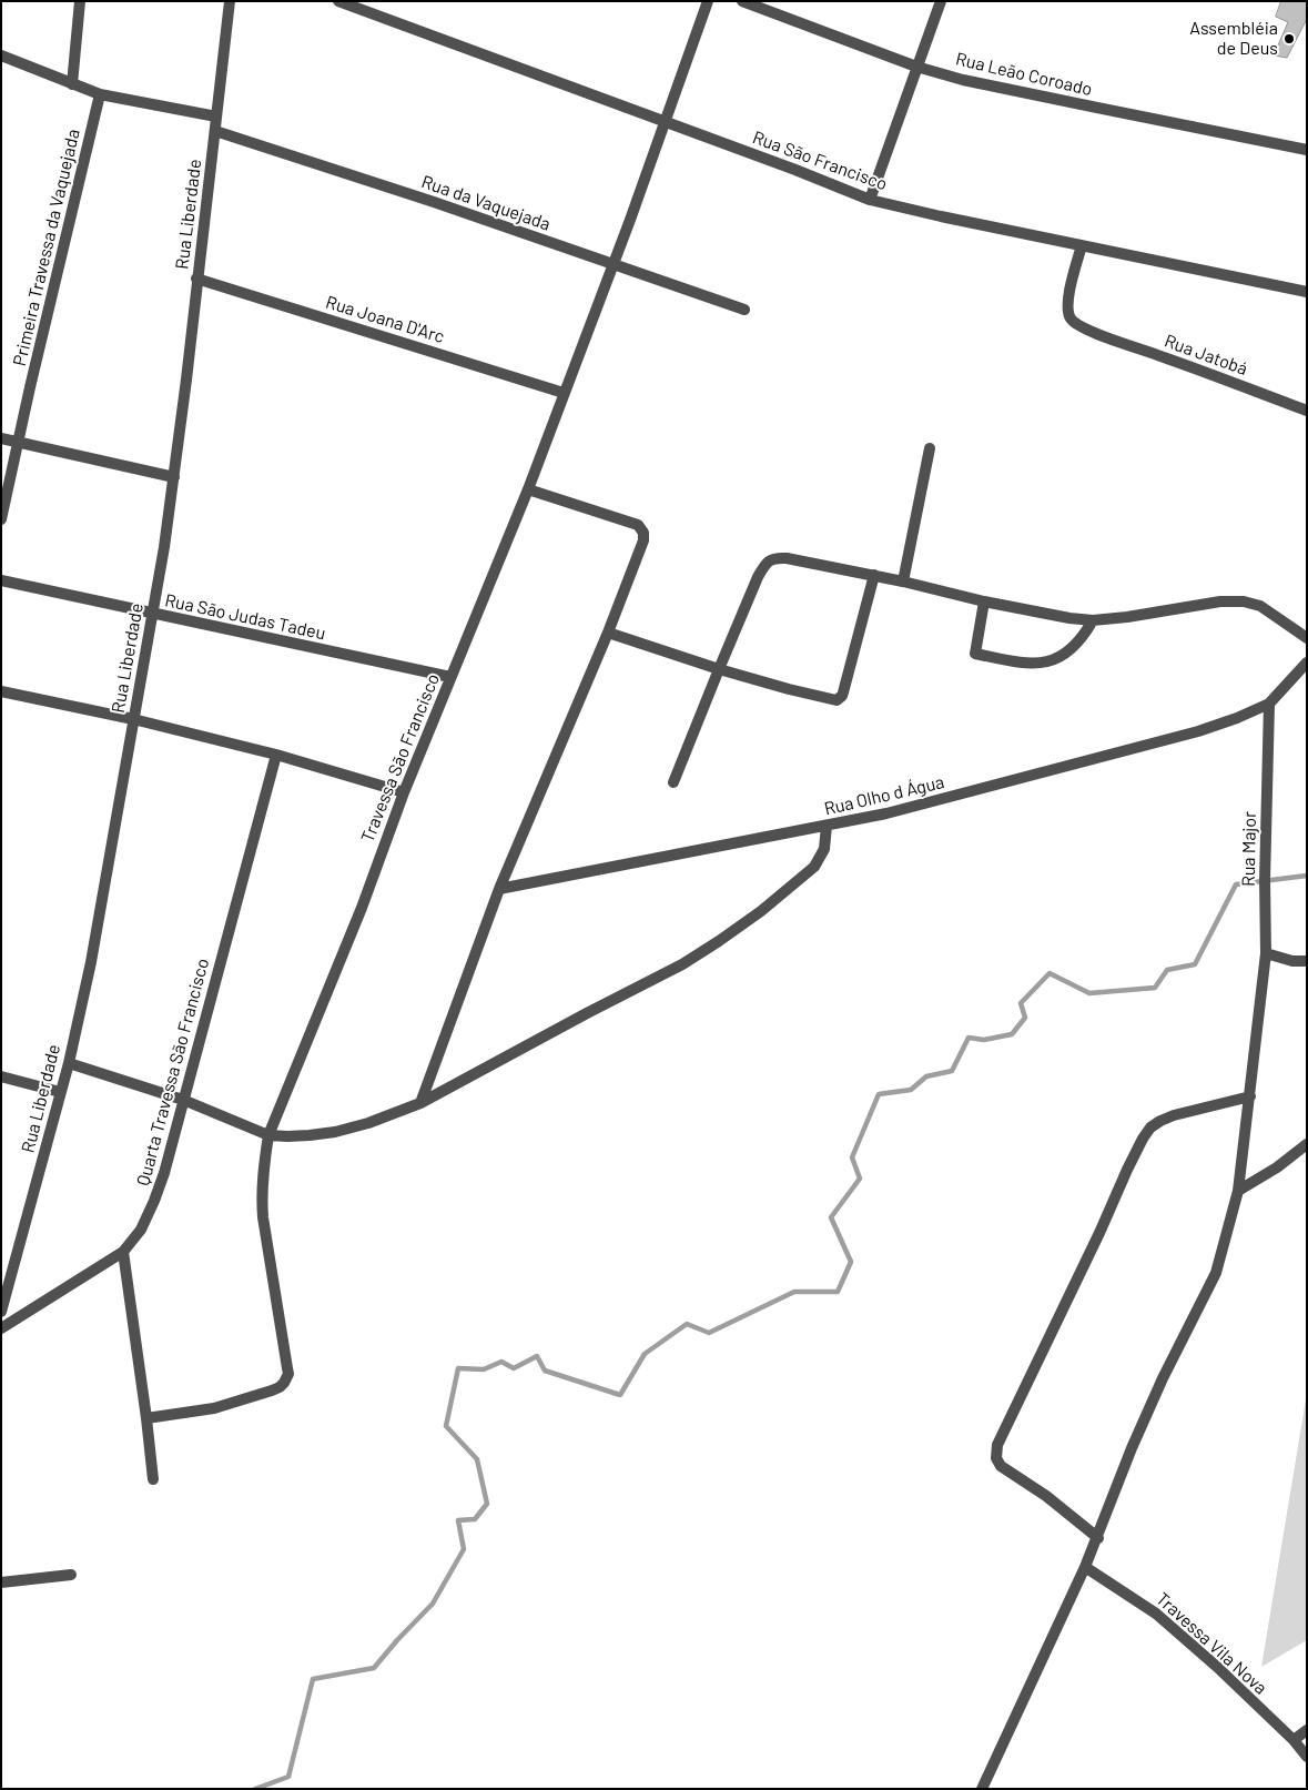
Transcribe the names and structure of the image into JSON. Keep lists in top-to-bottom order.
{
  "streets": {
    "street": [
      "Rua Leão Coroado",
      "Rua São Francisco",
      "Rua da Vaquejada",
      "Rua Liberdade",
      "Primeira Travessa da Vaquejada",
      "Rua Joana D'Arc",
      "Rua Jatobá",
      "Rua São Judas Tadeu",
      "Travessa São Francisco",
      "Rua Olho d Água",
      "Rua Major",
      "Quarta Travessa São Francisco",
      "Travessa Vila Nova"
    ]
  },
  "crossings": [
    ["Rua São Francisco", "Rua Jatobá"],
    ["Rua São Francisco", "Travessa São Francisco"],
    ["Rua da Vaquejada", "Rua Liberdade"],
    ["Rua da Vaquejada", "Travessa São Francisco"],
    ["Rua Liberdade", "Rua Joana D'Arc"],
    ["Rua Liberdade", "Rua São Judas Tadeu"],
    ["Rua Joana D'Arc", "Travessa São Francisco"],
    ["Rua São Judas Tadeu", "Travessa São Francisco"],
    ["Rua Olho d Água", "Rua Major"],
    ["Rua Major", "Travessa Vila Nova"]
  ],
  "places": ["Assembléia de Deus"]
}
